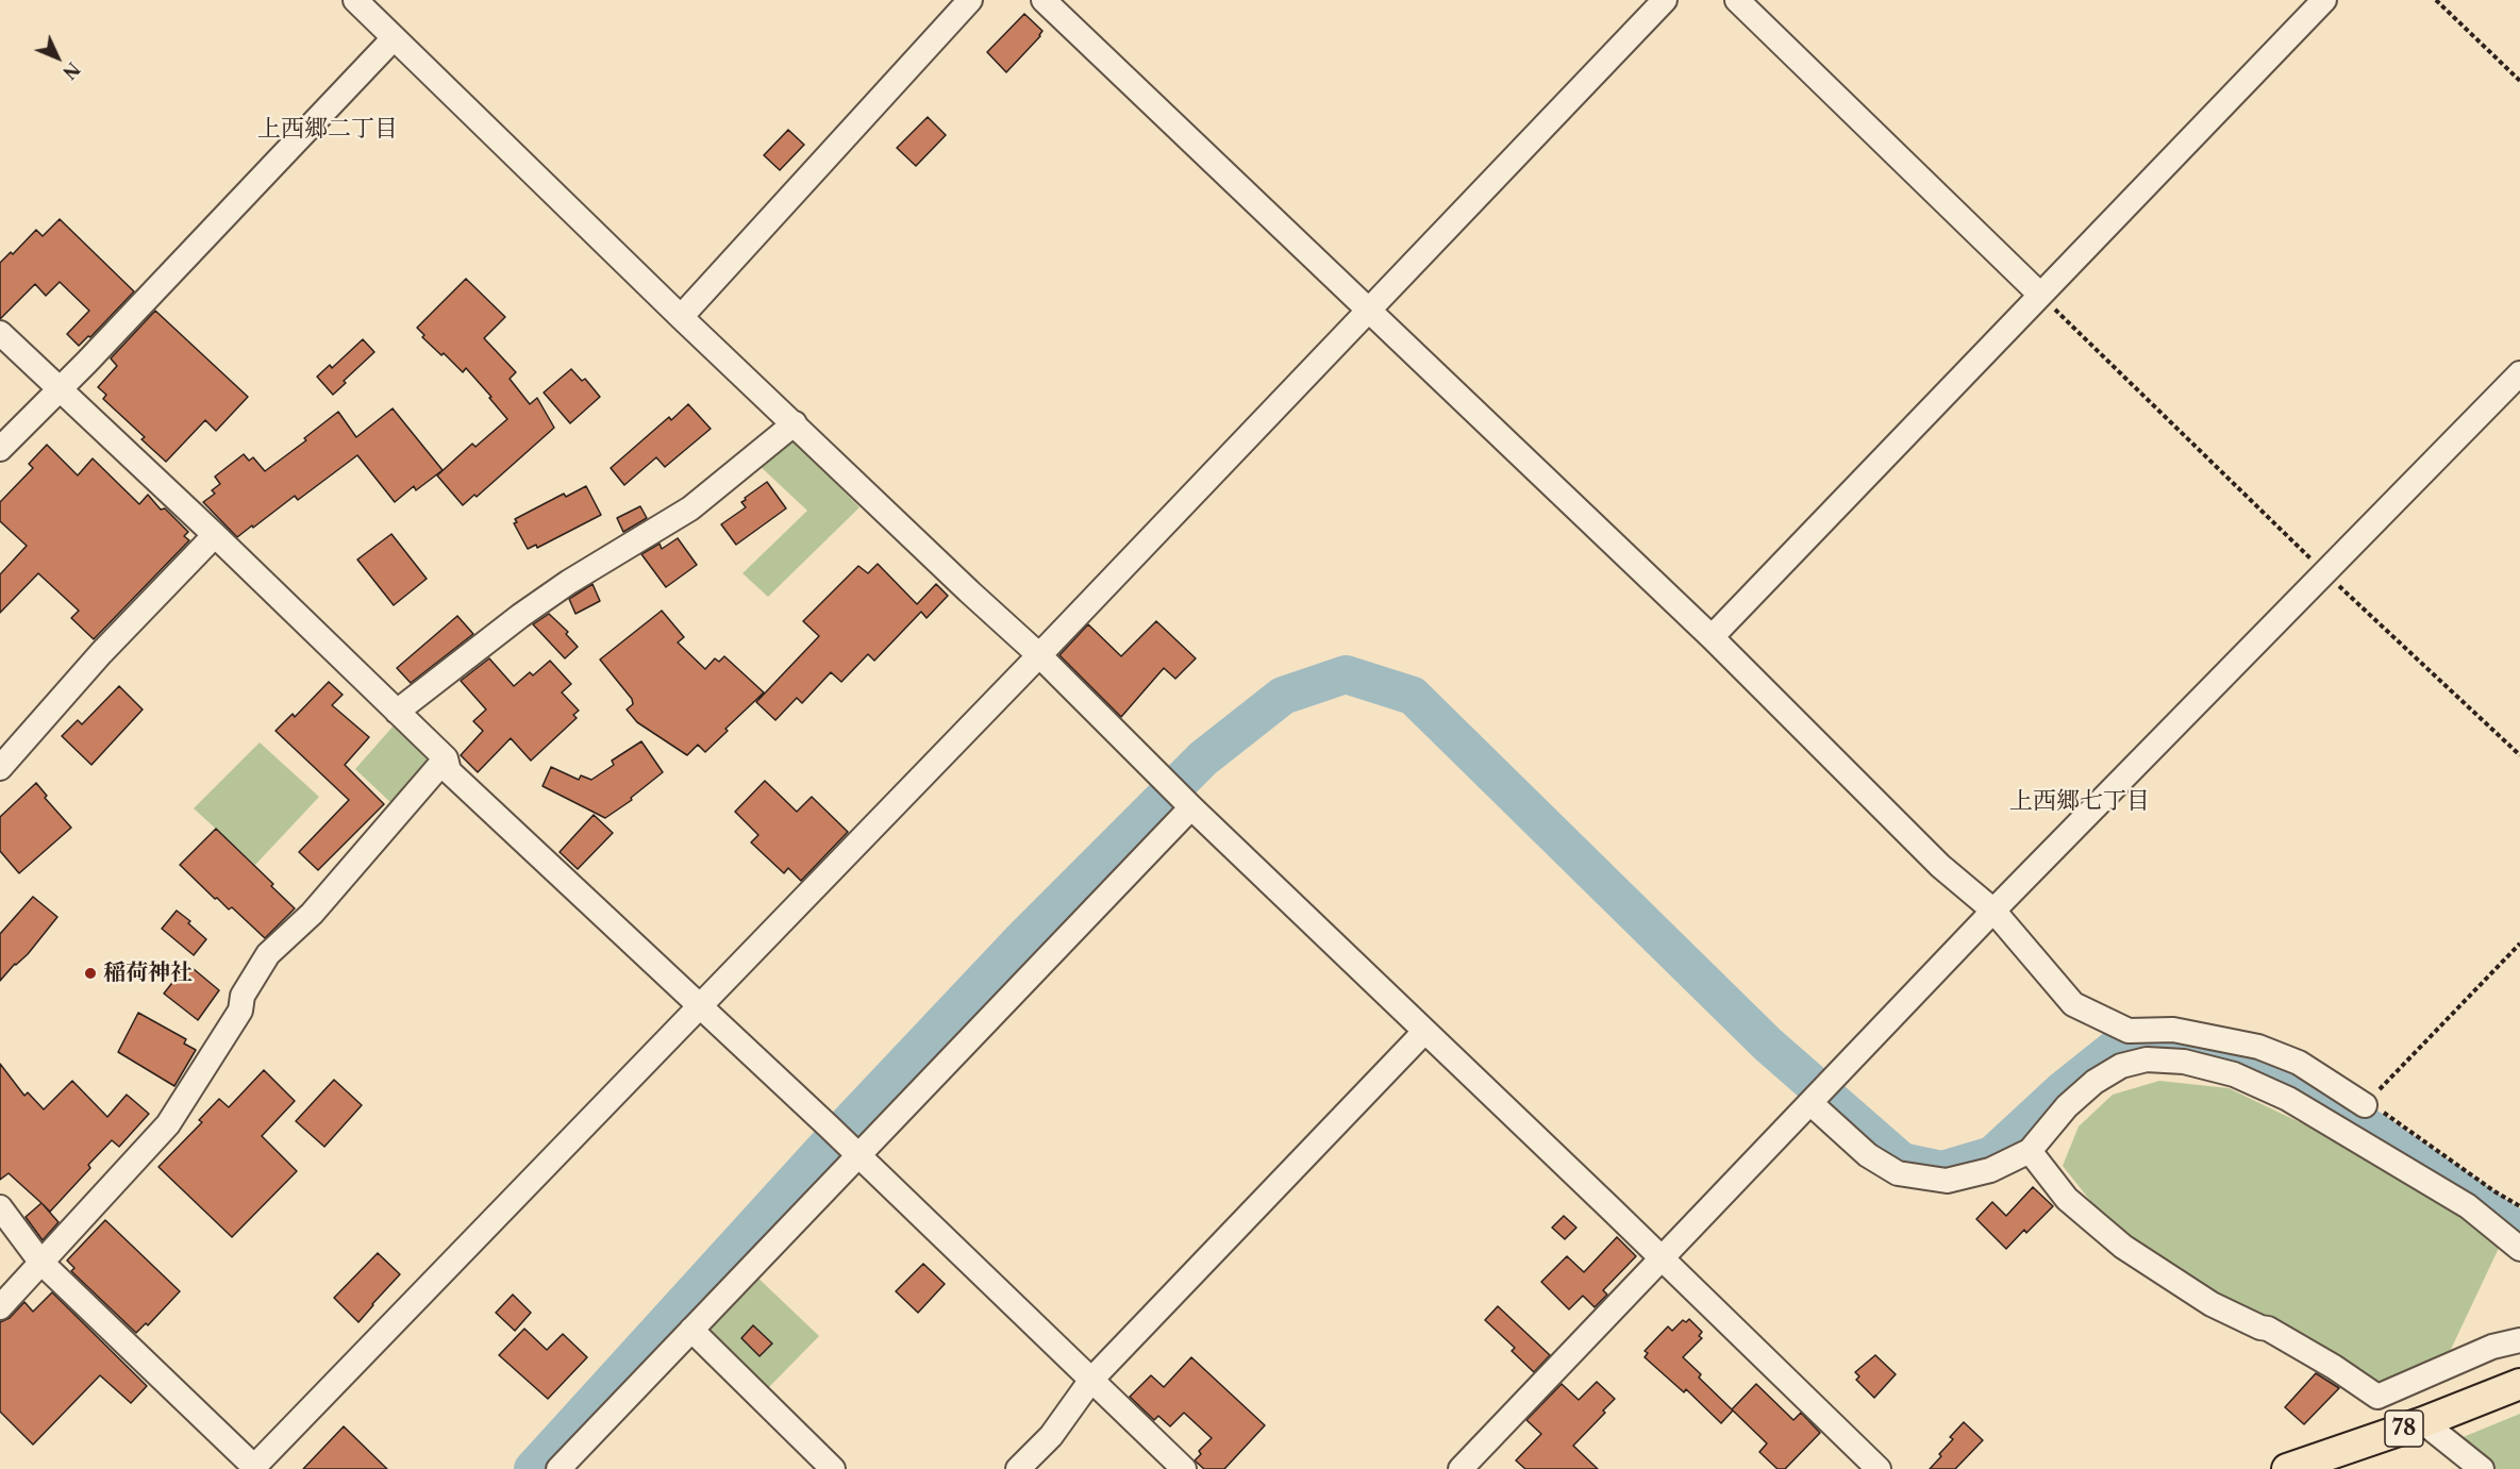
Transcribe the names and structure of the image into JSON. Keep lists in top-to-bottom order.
{
  "streets": {
    "main road": ["78"]
  },
  "districts": ["上西郷二丁目", "上西郷七丁目"],
  "places": ["稲荷神社"],
  "north": "bottom right"
}
